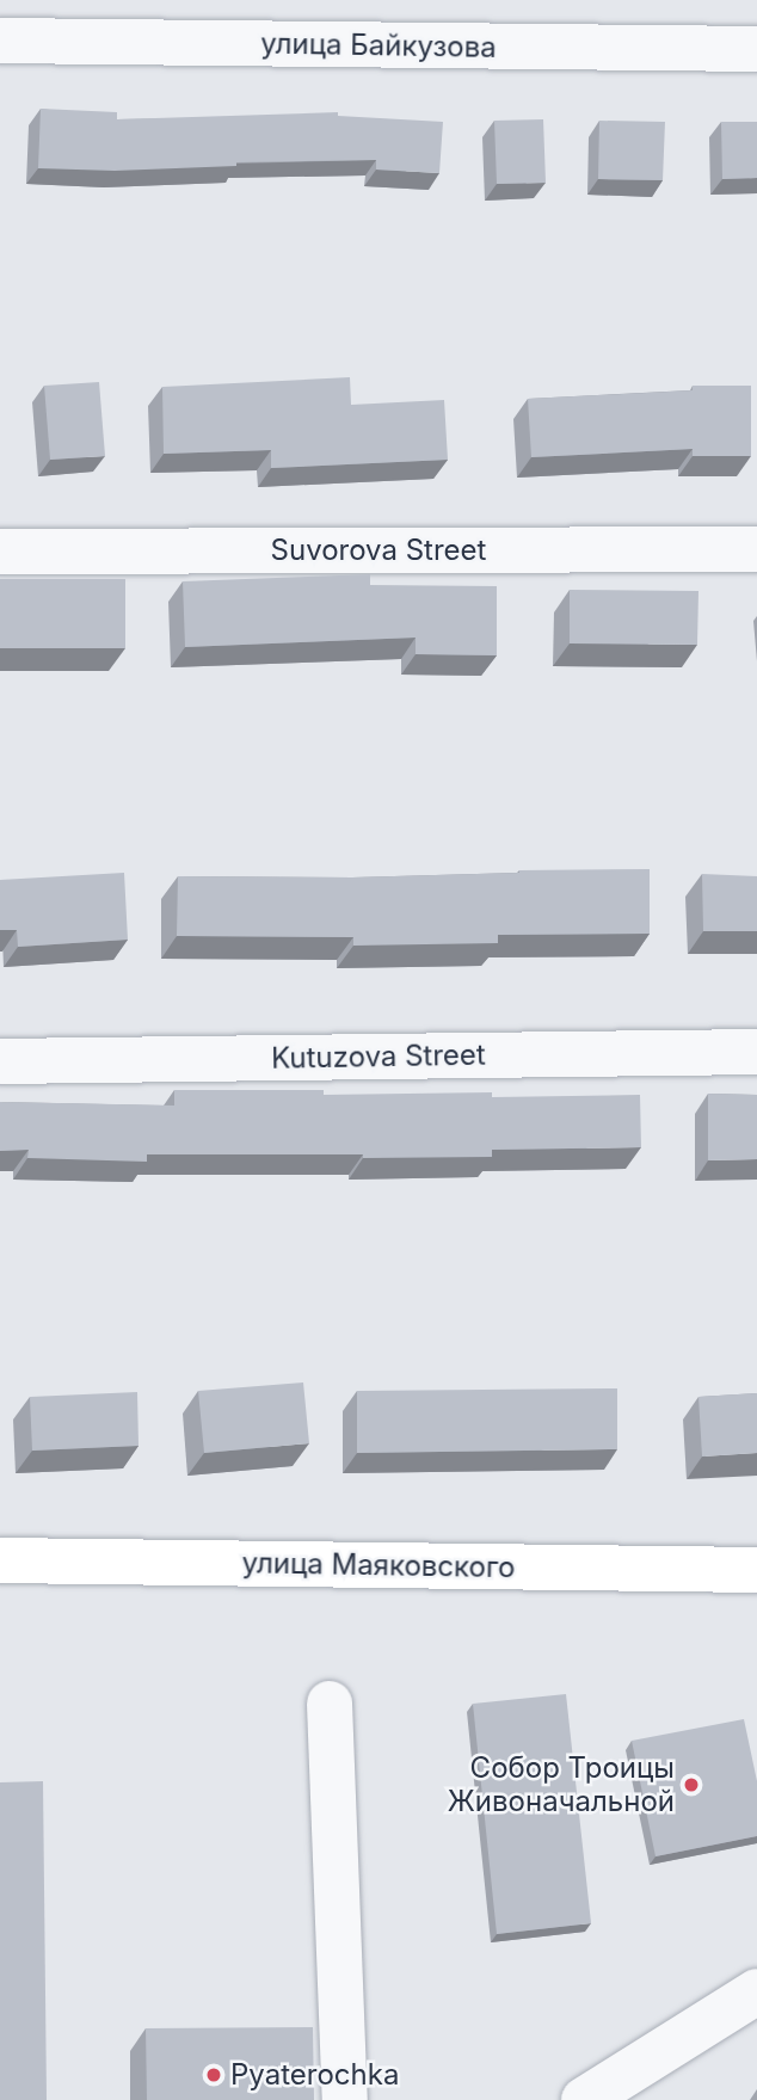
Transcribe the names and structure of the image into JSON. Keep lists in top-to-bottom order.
{
  "streets": {
    "main road": ["улица Маяковского"],
    "street": ["улица Байкузова", "Suvorova Street", "Kutuzova Street"]
  },
  "places": ["Собор Троицы Живоначальной", "Pyaterochka"]
}
